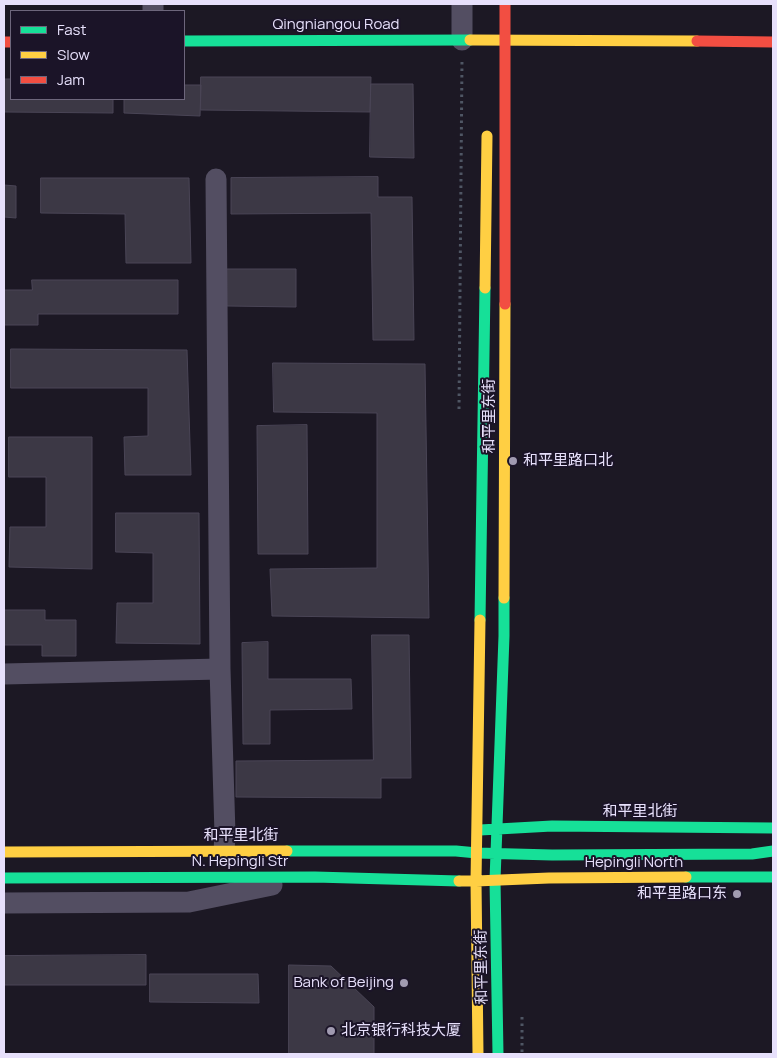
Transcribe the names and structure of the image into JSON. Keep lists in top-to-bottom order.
{
  "streets": {
    "street": [
      "Qingniangou Road",
      "和平里东街",
      "和平里北街",
      "N. Hepingli Str",
      "Hepingli North"
    ]
  },
  "crossings": [
    ["Qingniangou Road", "和平里东街"],
    ["和平里东街", "和平里北街"],
    ["和平里东街", "N. Hepingli Str"],
    ["和平里东街", "Hepingli North"],
    ["N. Hepingli Str", "Hepingli North"]
  ],
  "places": [
    "和平里路口北",
    "和平里路口东",
    "Bank of Beijing",
    "北京银行科技大厦"
  ],
  "legend": ["Fast", "Slow", "Jam"]
}
